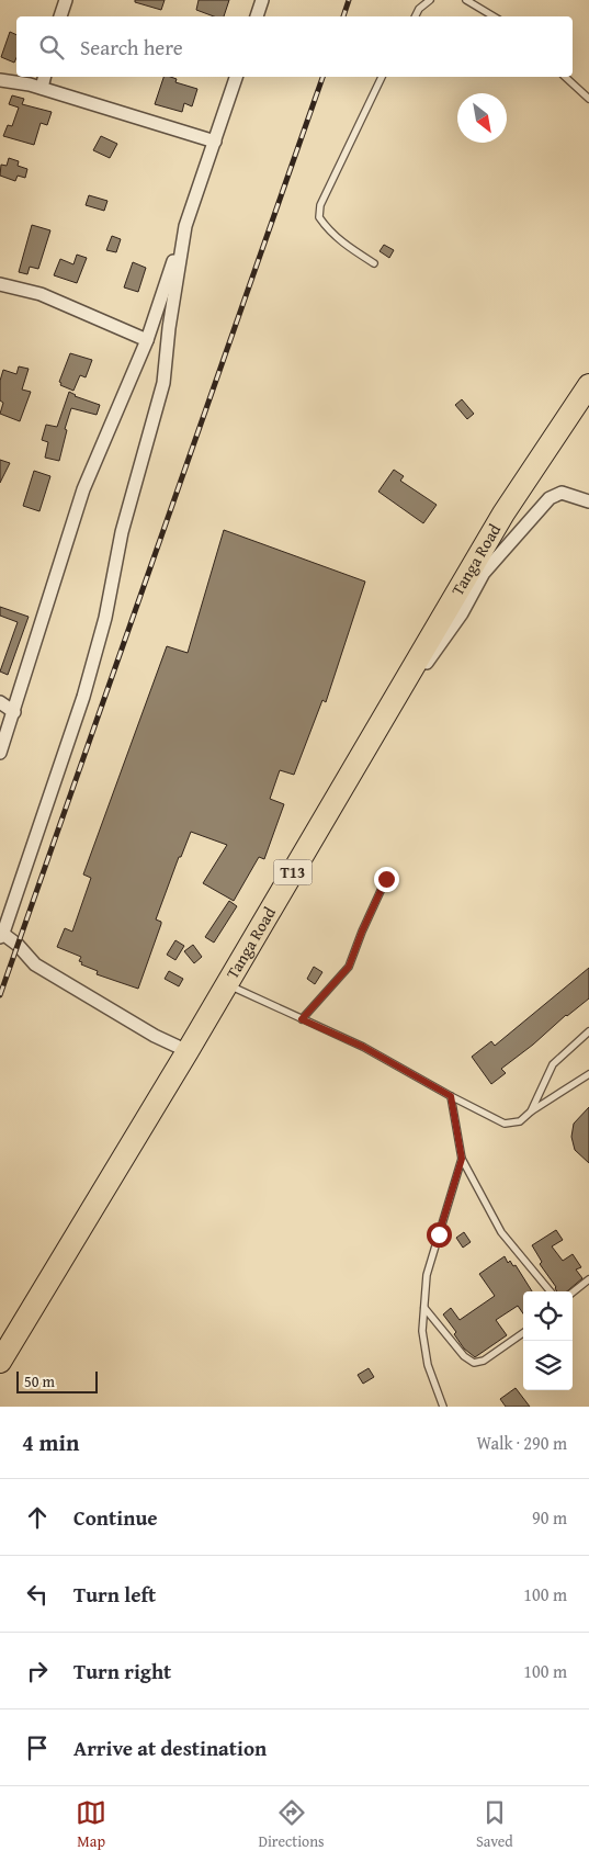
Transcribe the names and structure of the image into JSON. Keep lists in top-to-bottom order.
{
  "streets": {
    "highway": ["Tanga Road", "T13"]
  },
  "scale_bar": "50 m",
  "north": "bottom right",
  "page": {
    "search": "Search here",
    "scale": "50 m",
    "heading": ["4 min", "Walk · 290 m"],
    "list": [
      ["Continue", "90 m"],
      ["Turn left", "100 m"],
      ["Turn right", "100 m"],
      "Arrive at destination"
    ],
    "nav": ["Map", "Directions", "Saved"]
  }
}
